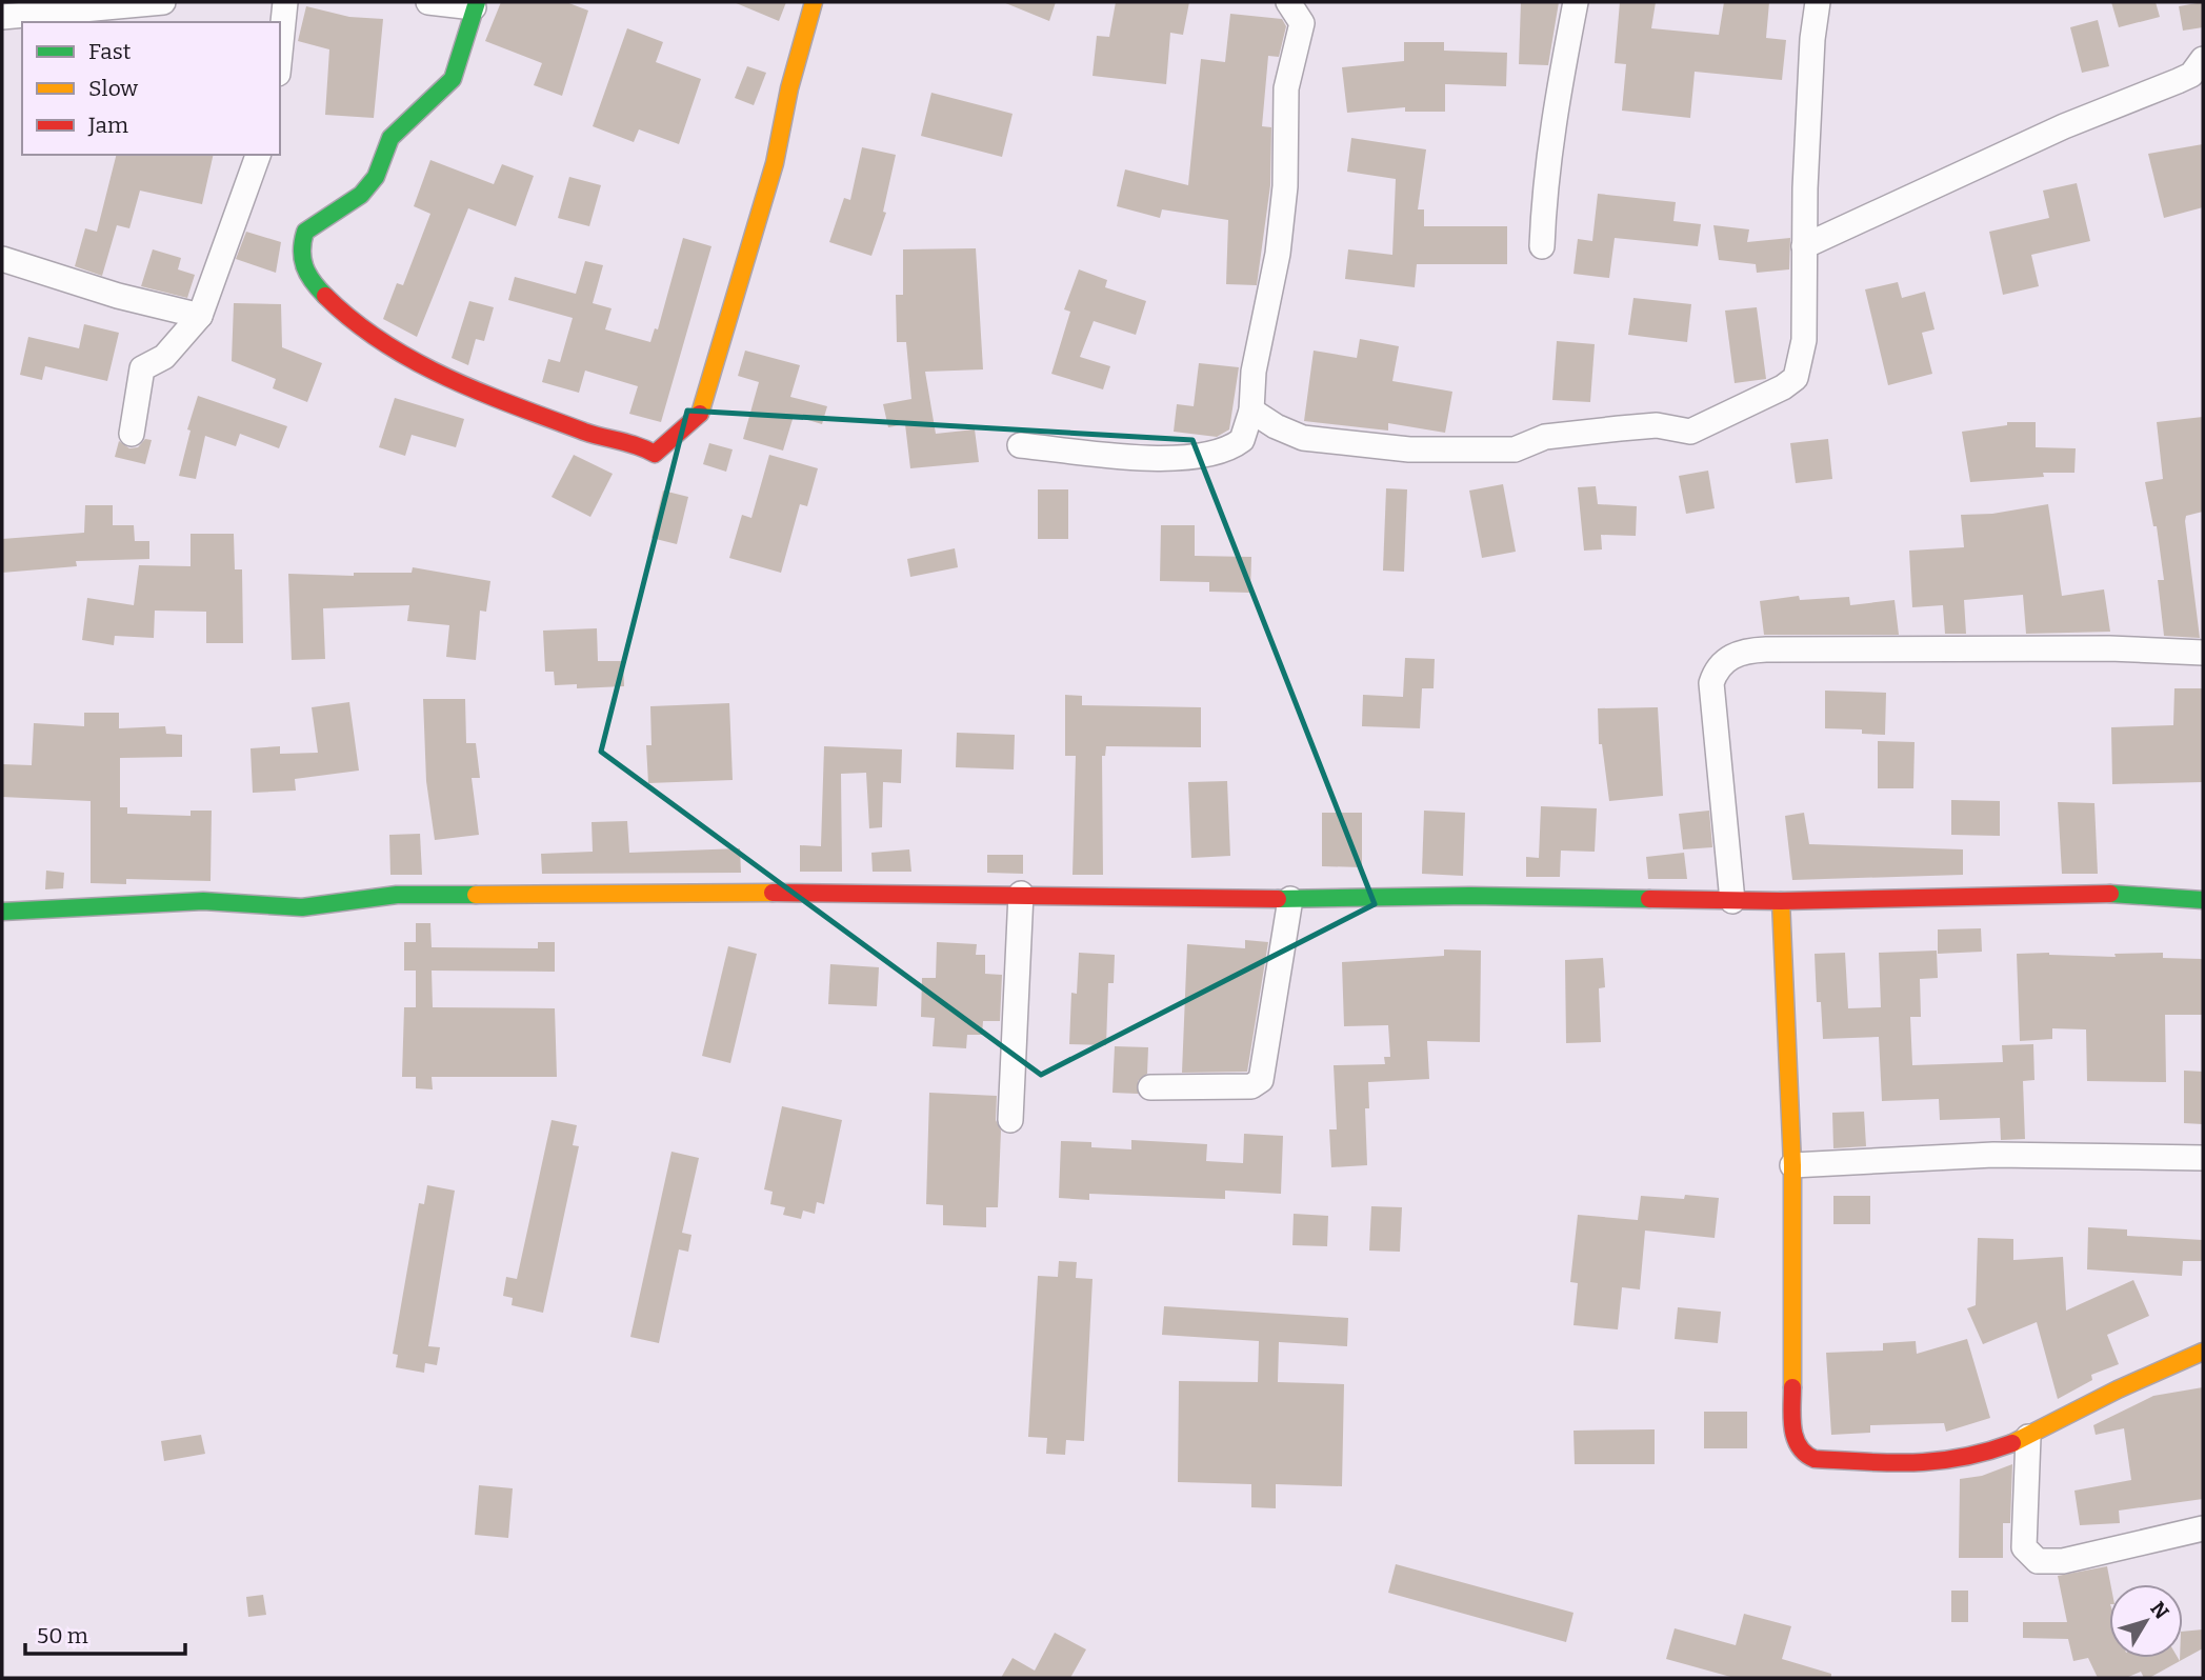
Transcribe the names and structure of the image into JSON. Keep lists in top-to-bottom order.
{
  "legend": ["Fast", "Slow", "Jam"],
  "scale_bar": "50 m",
  "north": "top right"
}
